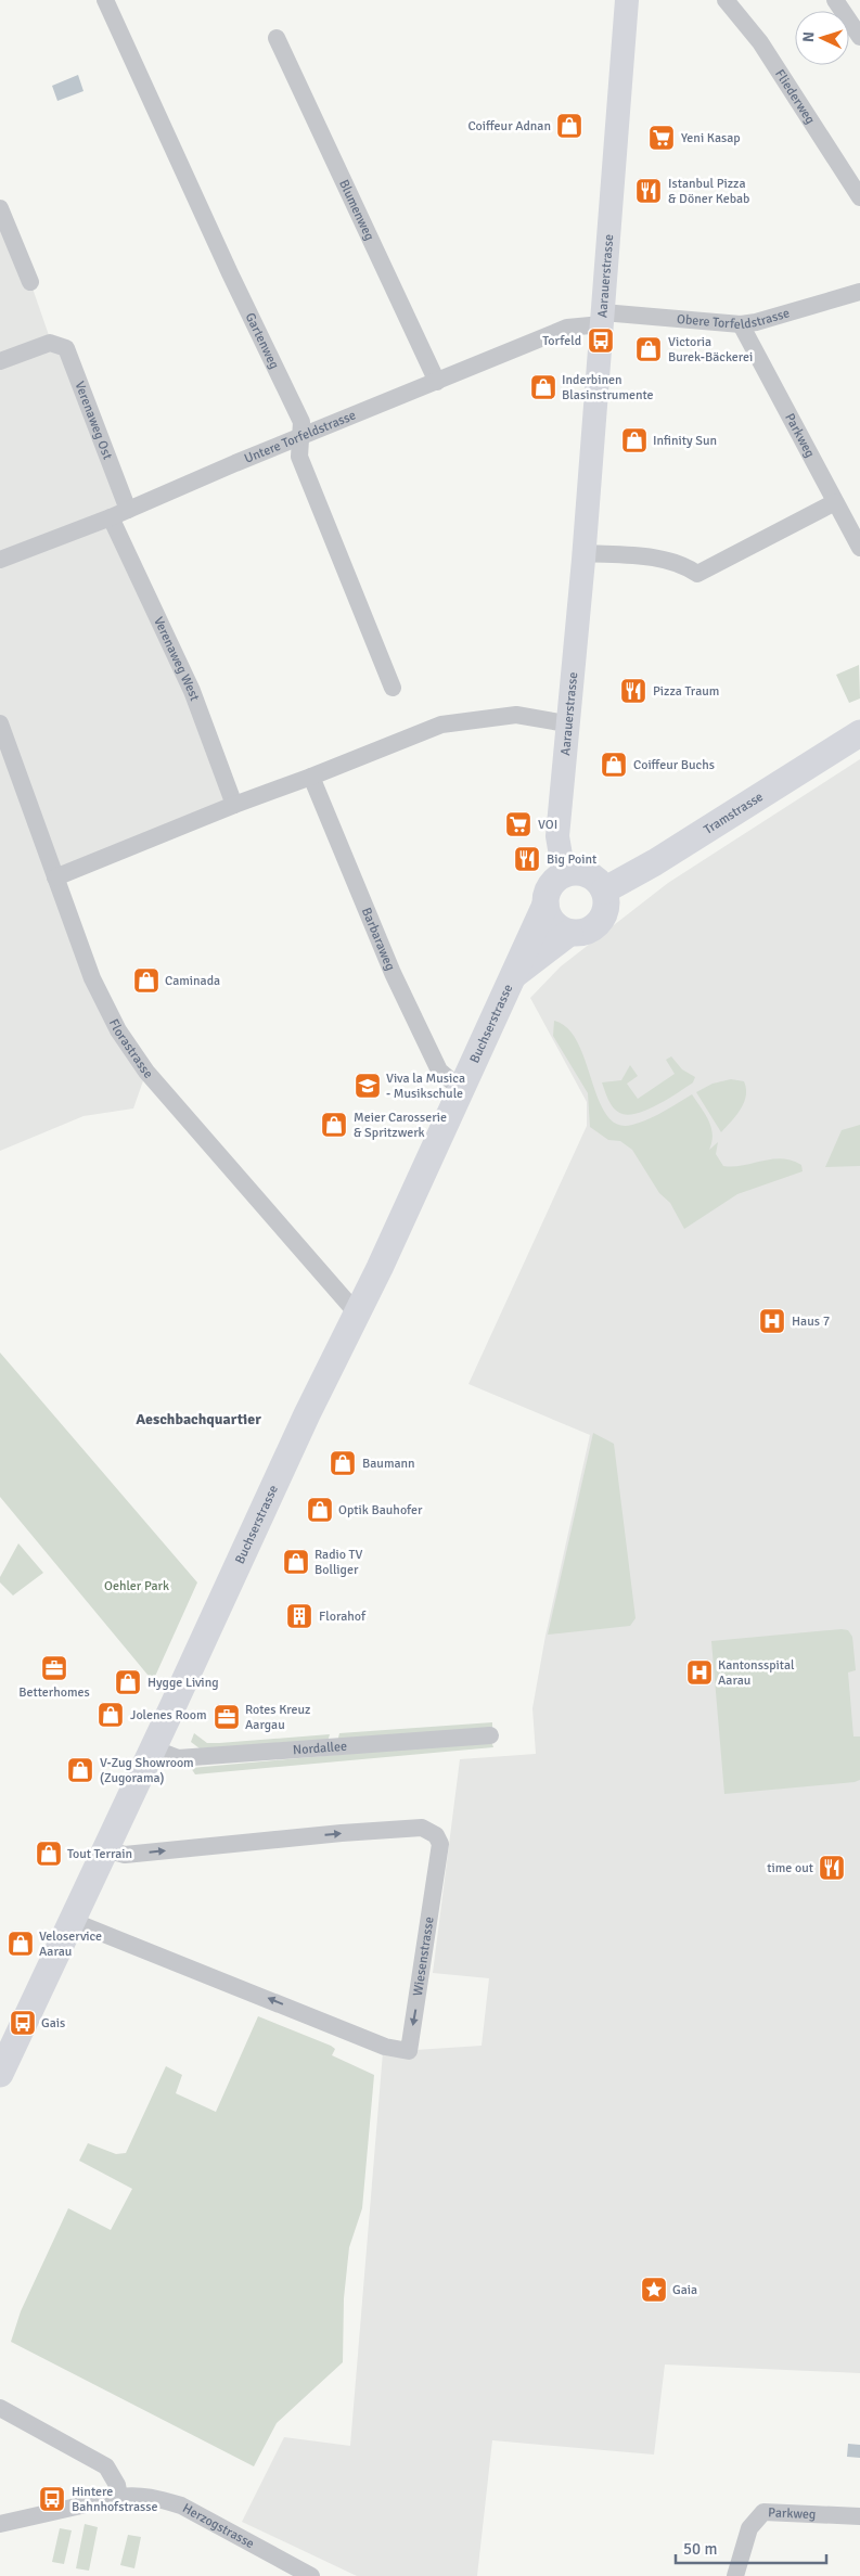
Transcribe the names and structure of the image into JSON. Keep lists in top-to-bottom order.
{
  "streets": {
    "main road": ["Aarauerstrasse", "Tramstrasse", "Buchserstrasse"],
    "street": [
      "Fliederweg",
      "Blumenweg",
      "Obere Torfeldstrasse",
      "Gartenweg",
      "Verenaweg Ost",
      "Parkweg",
      "Untere Torfeldstrasse",
      "Verenaweg West",
      "Barbaraweg",
      "Florastrasse",
      "Nordallee",
      "Wiesenstrasse",
      "Herzogstrasse"
    ]
  },
  "crossings": [
    ["Blumenweg", "Untere Torfeldstrasse"],
    ["Aarauerstrasse", "Obere Torfeldstrasse"],
    ["Aarauerstrasse", "Untere Torfeldstrasse"],
    ["Aarauerstrasse", "Tramstrasse"],
    ["Aarauerstrasse", "Buchserstrasse"],
    ["Obere Torfeldstrasse", "Parkweg"],
    ["Obere Torfeldstrasse", "Untere Torfeldstrasse"],
    ["Gartenweg", "Untere Torfeldstrasse"],
    ["Verenaweg Ost", "Untere Torfeldstrasse"],
    ["Untere Torfeldstrasse", "Verenaweg West"],
    ["Tramstrasse", "Buchserstrasse"],
    ["Barbaraweg", "Buchserstrasse"],
    ["Buchserstrasse", "Florastrasse"],
    ["Buchserstrasse", "Nordallee"],
    ["Buchserstrasse", "Wiesenstrasse"]
  ],
  "districts": ["Aeschbachquartier"],
  "parks": ["Oehler Park"],
  "places": {
    "shop": [
      "Coiffeur Adnan",
      "Victoria Burek-Bäckerei",
      "Inderbinen Blasinstrumente",
      "Infinity Sun",
      "Coiffeur Buchs",
      "Caminada",
      "Meier Carosserie & Spritzwerk",
      "Baumann",
      "Optik Bauhofer",
      "Radio TV Bolliger",
      "Hygge Living",
      "Jolenes Room",
      "V-Zug Showroom (Zugorama)",
      "Tout Terrain",
      "Veloservice Aarau"
    ],
    "supermarket": ["Yeni Kasap", "VOI"],
    "restaurant": [
      "Istanbul Pizza & Döner Kebab",
      "Pizza Traum",
      "Big Point",
      "time out"
    ],
    "bus stop": ["Torfeld", "Gais", "Hintere Bahnhofstrasse"],
    "school or university": ["Viva la Musica - Musikschule"],
    "hospital": ["Haus 7", "Kantonsspital Aarau"],
    "building": ["Florahof"],
    "office": ["Betterhomes", "Rotes Kreuz Aargau"],
    "place": ["Gaia"]
  },
  "scale_bar": "50 m",
  "north": "left"
}
